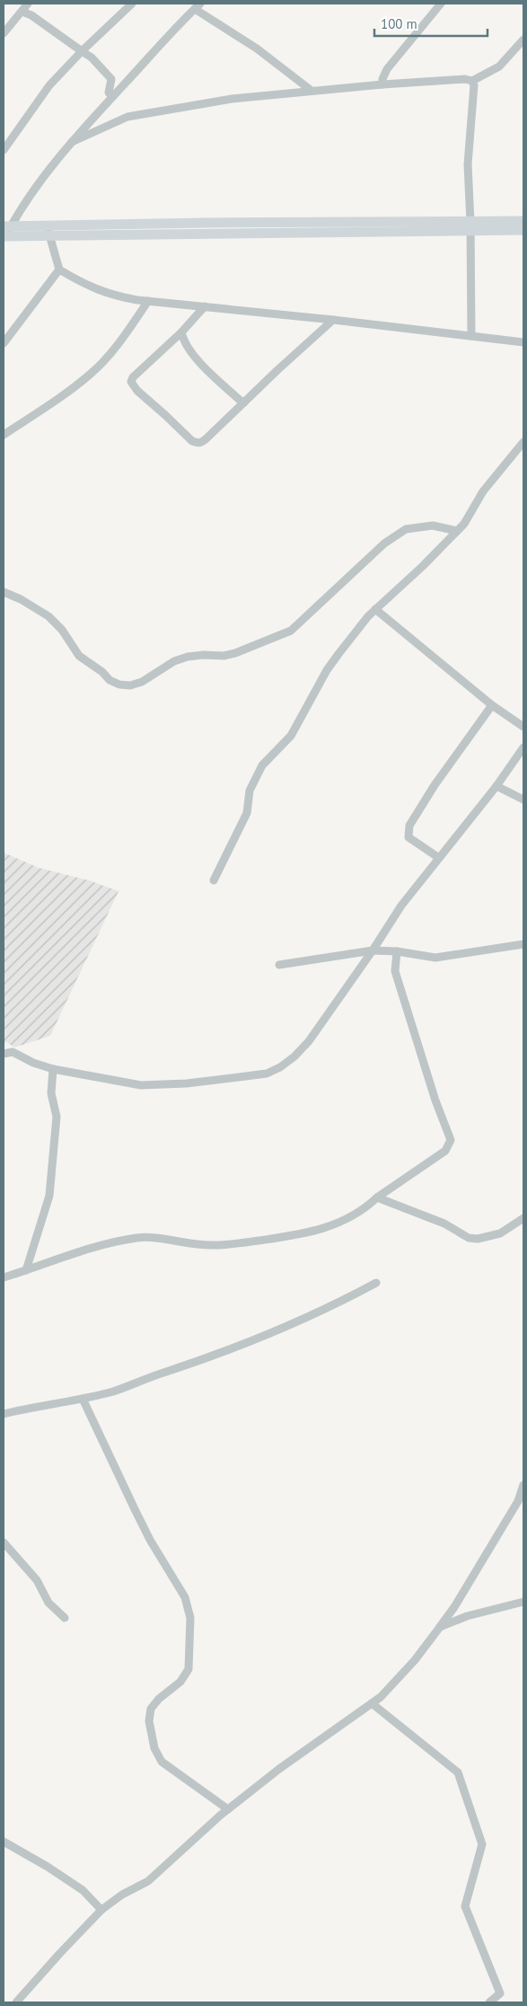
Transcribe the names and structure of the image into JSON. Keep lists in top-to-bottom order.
{
  "scale_bar": "100 m"
}
